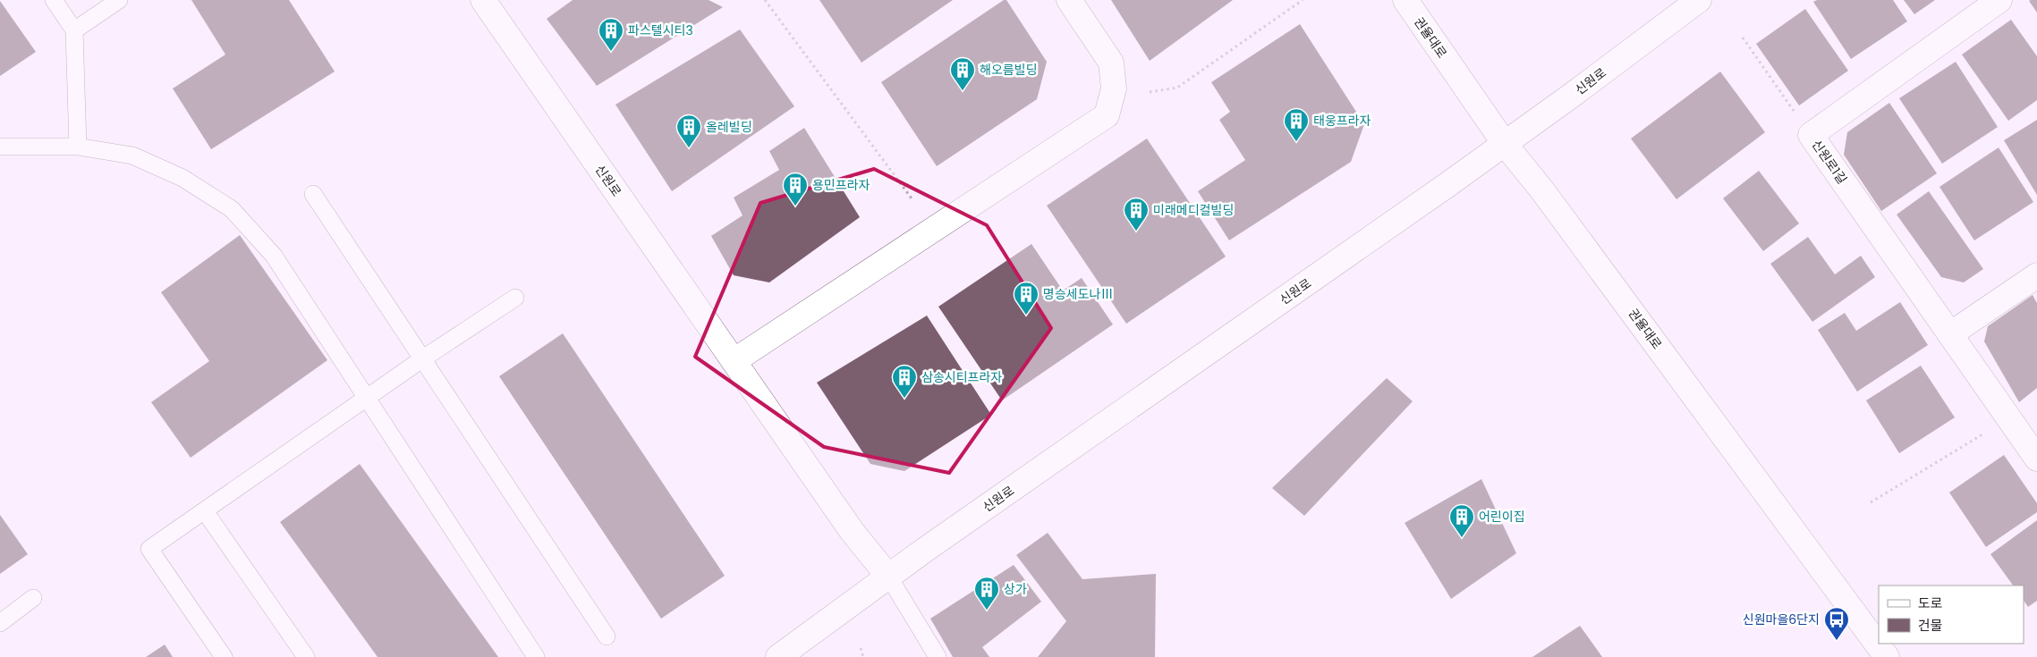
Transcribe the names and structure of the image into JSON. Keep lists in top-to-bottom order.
{
  "streets": {
    "street": ["권율대로", "신원로", "신원로1길"]
  },
  "crossings": [
    ["권율대로", "신원로"]
  ],
  "places": {
    "building": [
      "파스텔시티3",
      "해오름빌딩",
      "태웅프라자",
      "올레빌딩",
      "용민프라자",
      "미래메디컬빌딩",
      "명승세도나Ⅲ",
      "삼송시티프라자",
      "어린이집",
      "상가"
    ],
    "bus stop": ["신원마을6단지"]
  },
  "legend": ["도로", "건물"]
}
